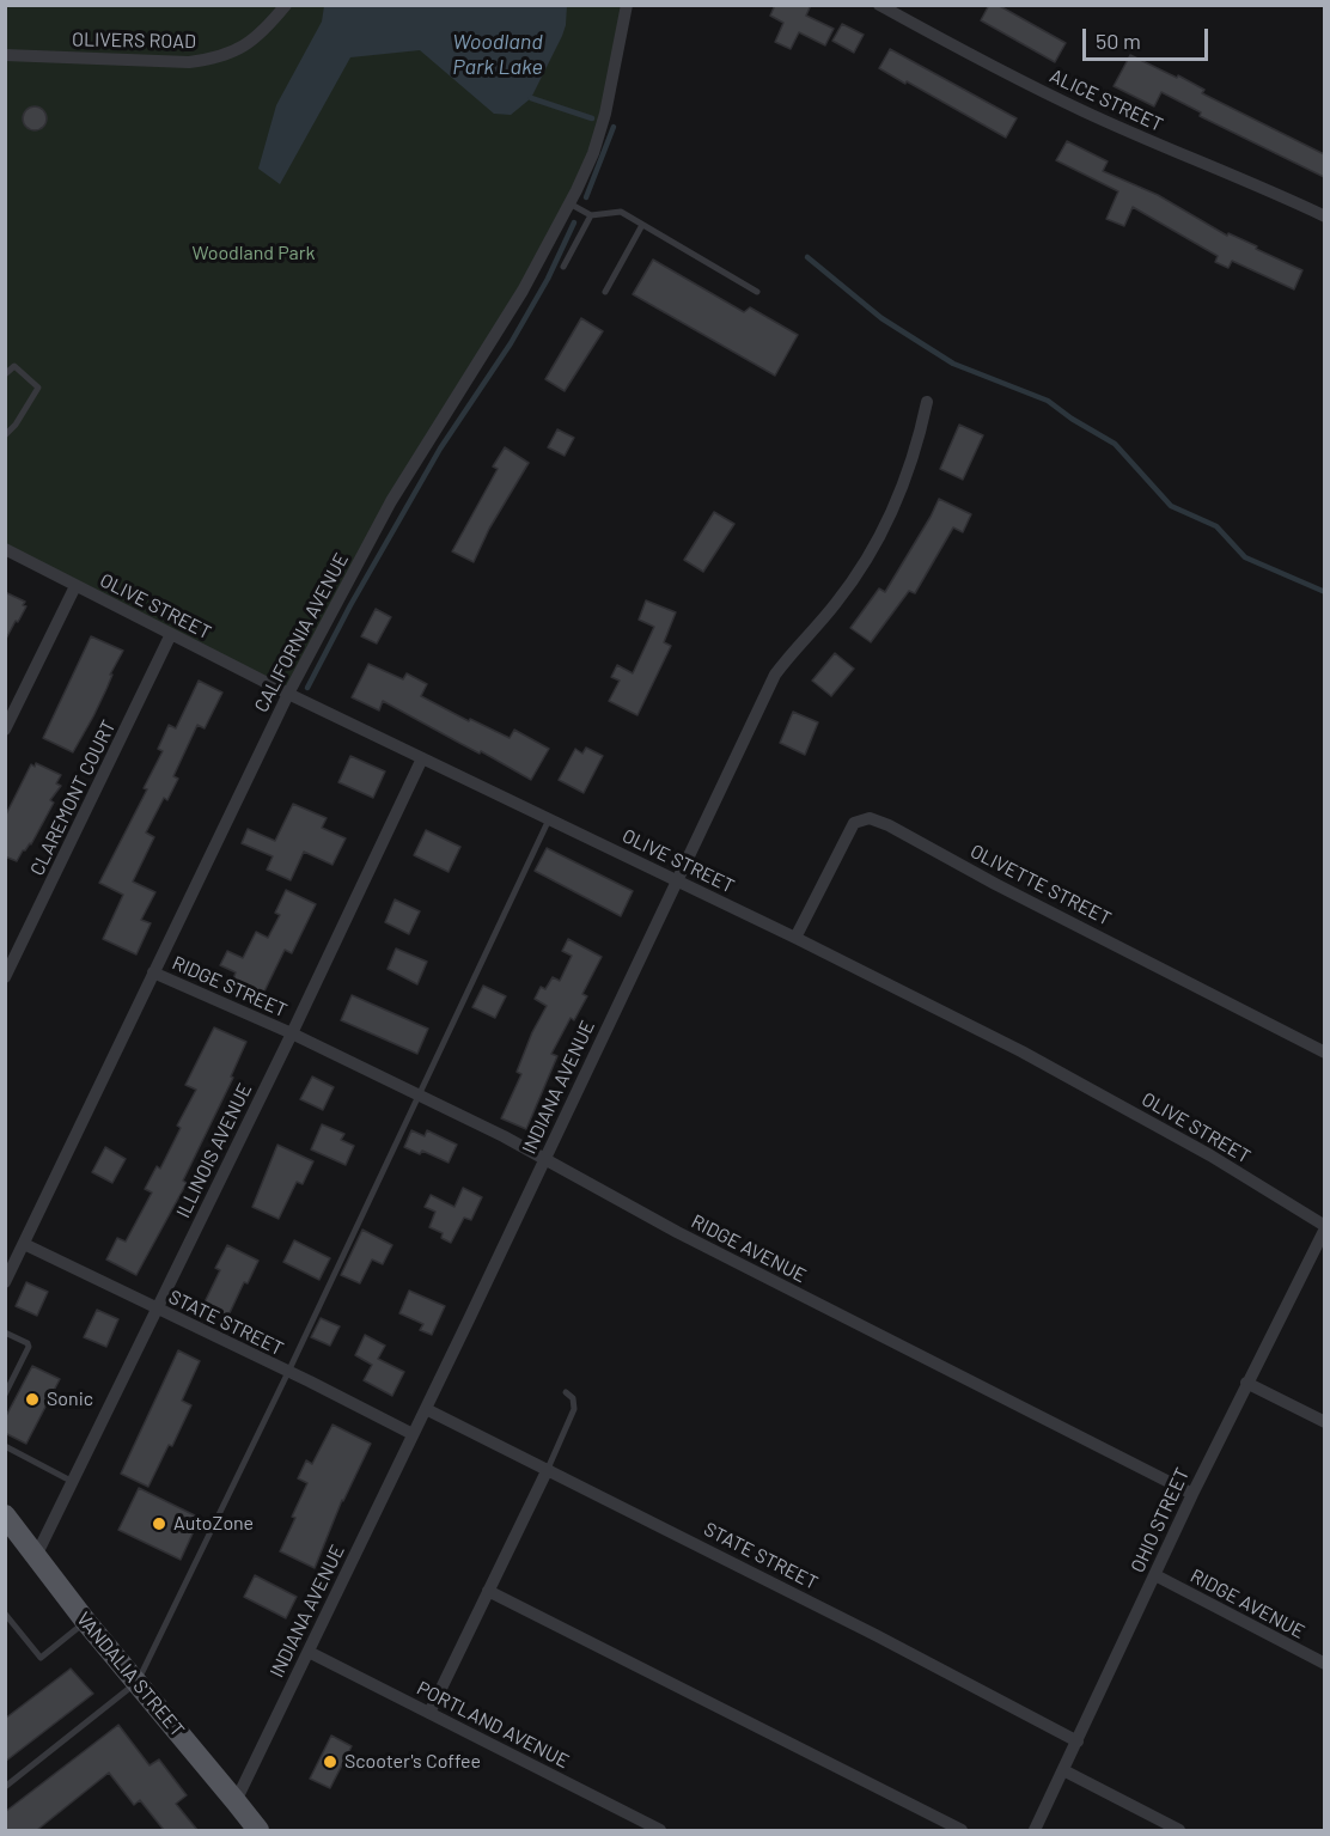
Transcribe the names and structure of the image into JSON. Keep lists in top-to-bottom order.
{
  "streets": {
    "main road": ["VANDALIA STREET"],
    "street": [
      "OLIVERS ROAD",
      "ALICE STREET",
      "OLIVE STREET",
      "CALIFORNIA AVENUE",
      "CLAREMONT COURT",
      "OLIVETTE STREET",
      "RIDGE STREET",
      "INDIANA AVENUE",
      "ILLINOIS AVENUE",
      "RIDGE AVENUE",
      "STATE STREET",
      "OHIO STREET",
      "PORTLAND AVENUE"
    ]
  },
  "crossings": [
    ["OLIVE STREET", "CALIFORNIA AVENUE"],
    ["OLIVE STREET", "CLAREMONT COURT"],
    ["OLIVE STREET", "OLIVETTE STREET"],
    ["OLIVE STREET", "INDIANA AVENUE"],
    ["OLIVE STREET", "ILLINOIS AVENUE"],
    ["OLIVE STREET", "OHIO STREET"],
    ["CALIFORNIA AVENUE", "RIDGE STREET"],
    ["CALIFORNIA AVENUE", "STATE STREET"],
    ["RIDGE STREET", "ILLINOIS AVENUE"],
    ["RIDGE STREET", "RIDGE AVENUE"],
    ["INDIANA AVENUE", "RIDGE AVENUE"],
    ["INDIANA AVENUE", "STATE STREET"],
    ["INDIANA AVENUE", "VANDALIA STREET"],
    ["INDIANA AVENUE", "PORTLAND AVENUE"],
    ["ILLINOIS AVENUE", "RIDGE AVENUE"],
    ["ILLINOIS AVENUE", "STATE STREET"],
    ["ILLINOIS AVENUE", "VANDALIA STREET"],
    ["RIDGE AVENUE", "OHIO STREET"],
    ["STATE STREET", "OHIO STREET"]
  ],
  "water": ["Woodland Park Lake"],
  "parks": ["Woodland Park"],
  "places": ["Sonic", "AutoZone", "Scooter's Coffee"],
  "scale_bar": "50 m"
}
